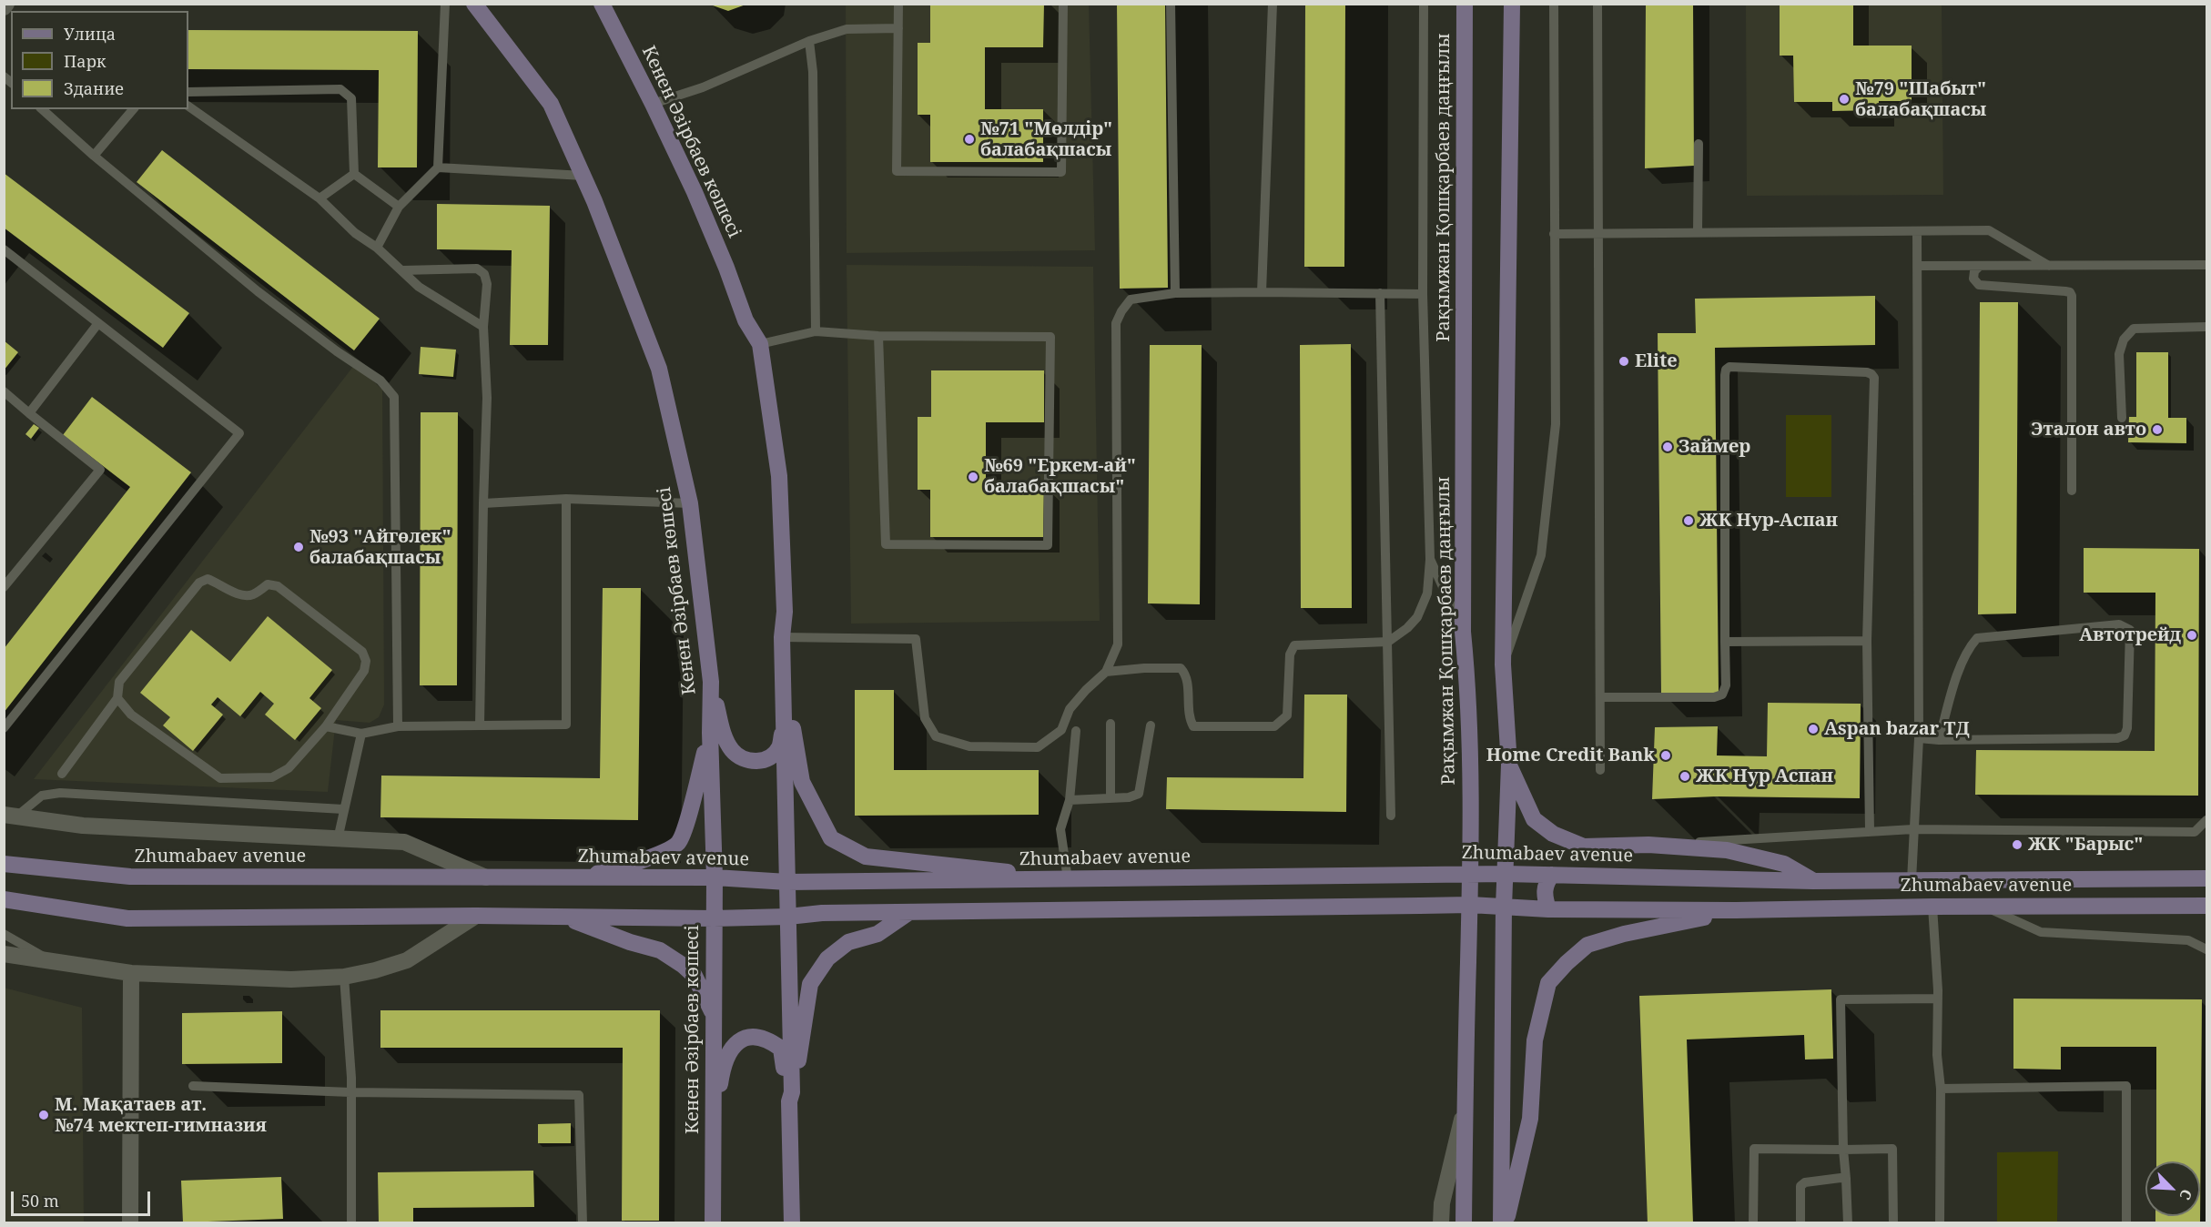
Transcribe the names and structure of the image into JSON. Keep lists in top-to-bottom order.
{
  "streets": {
    "main road": ["Кенен Әзірбаев көшесі", "Рақымжан Қошқарбаев даңғылы", "Zhumabaev avenue"]
  },
  "crossings": [
    ["Кенен Әзірбаев көшесі", "Zhumabaev avenue"],
    ["Рақымжан Қошқарбаев даңғылы", "Zhumabaev avenue"]
  ],
  "places": [
    "№79 \"Шабыт\" балабақшасы",
    "№71 \"Мөлдір\" балабақшасы",
    "Elite",
    "Эталон авто",
    "Займер",
    "№69 \"Еркем-ай\" балабақшасы\"",
    "ЖК Нур-Аспан",
    "№93 \"Айгөлек\" балабақшасы",
    "Автотрейд",
    "Aspan bazar ТД",
    "Home Credit Bank",
    "ЖК Нур Аспан",
    "ЖК \"Барыс\"",
    "М. Мақатаев ат. №74 мектеп-гимназия"
  ],
  "legend": ["Улица", "Парк", "Здание"],
  "scale_bar": "50 m",
  "north": "bottom right"
}
